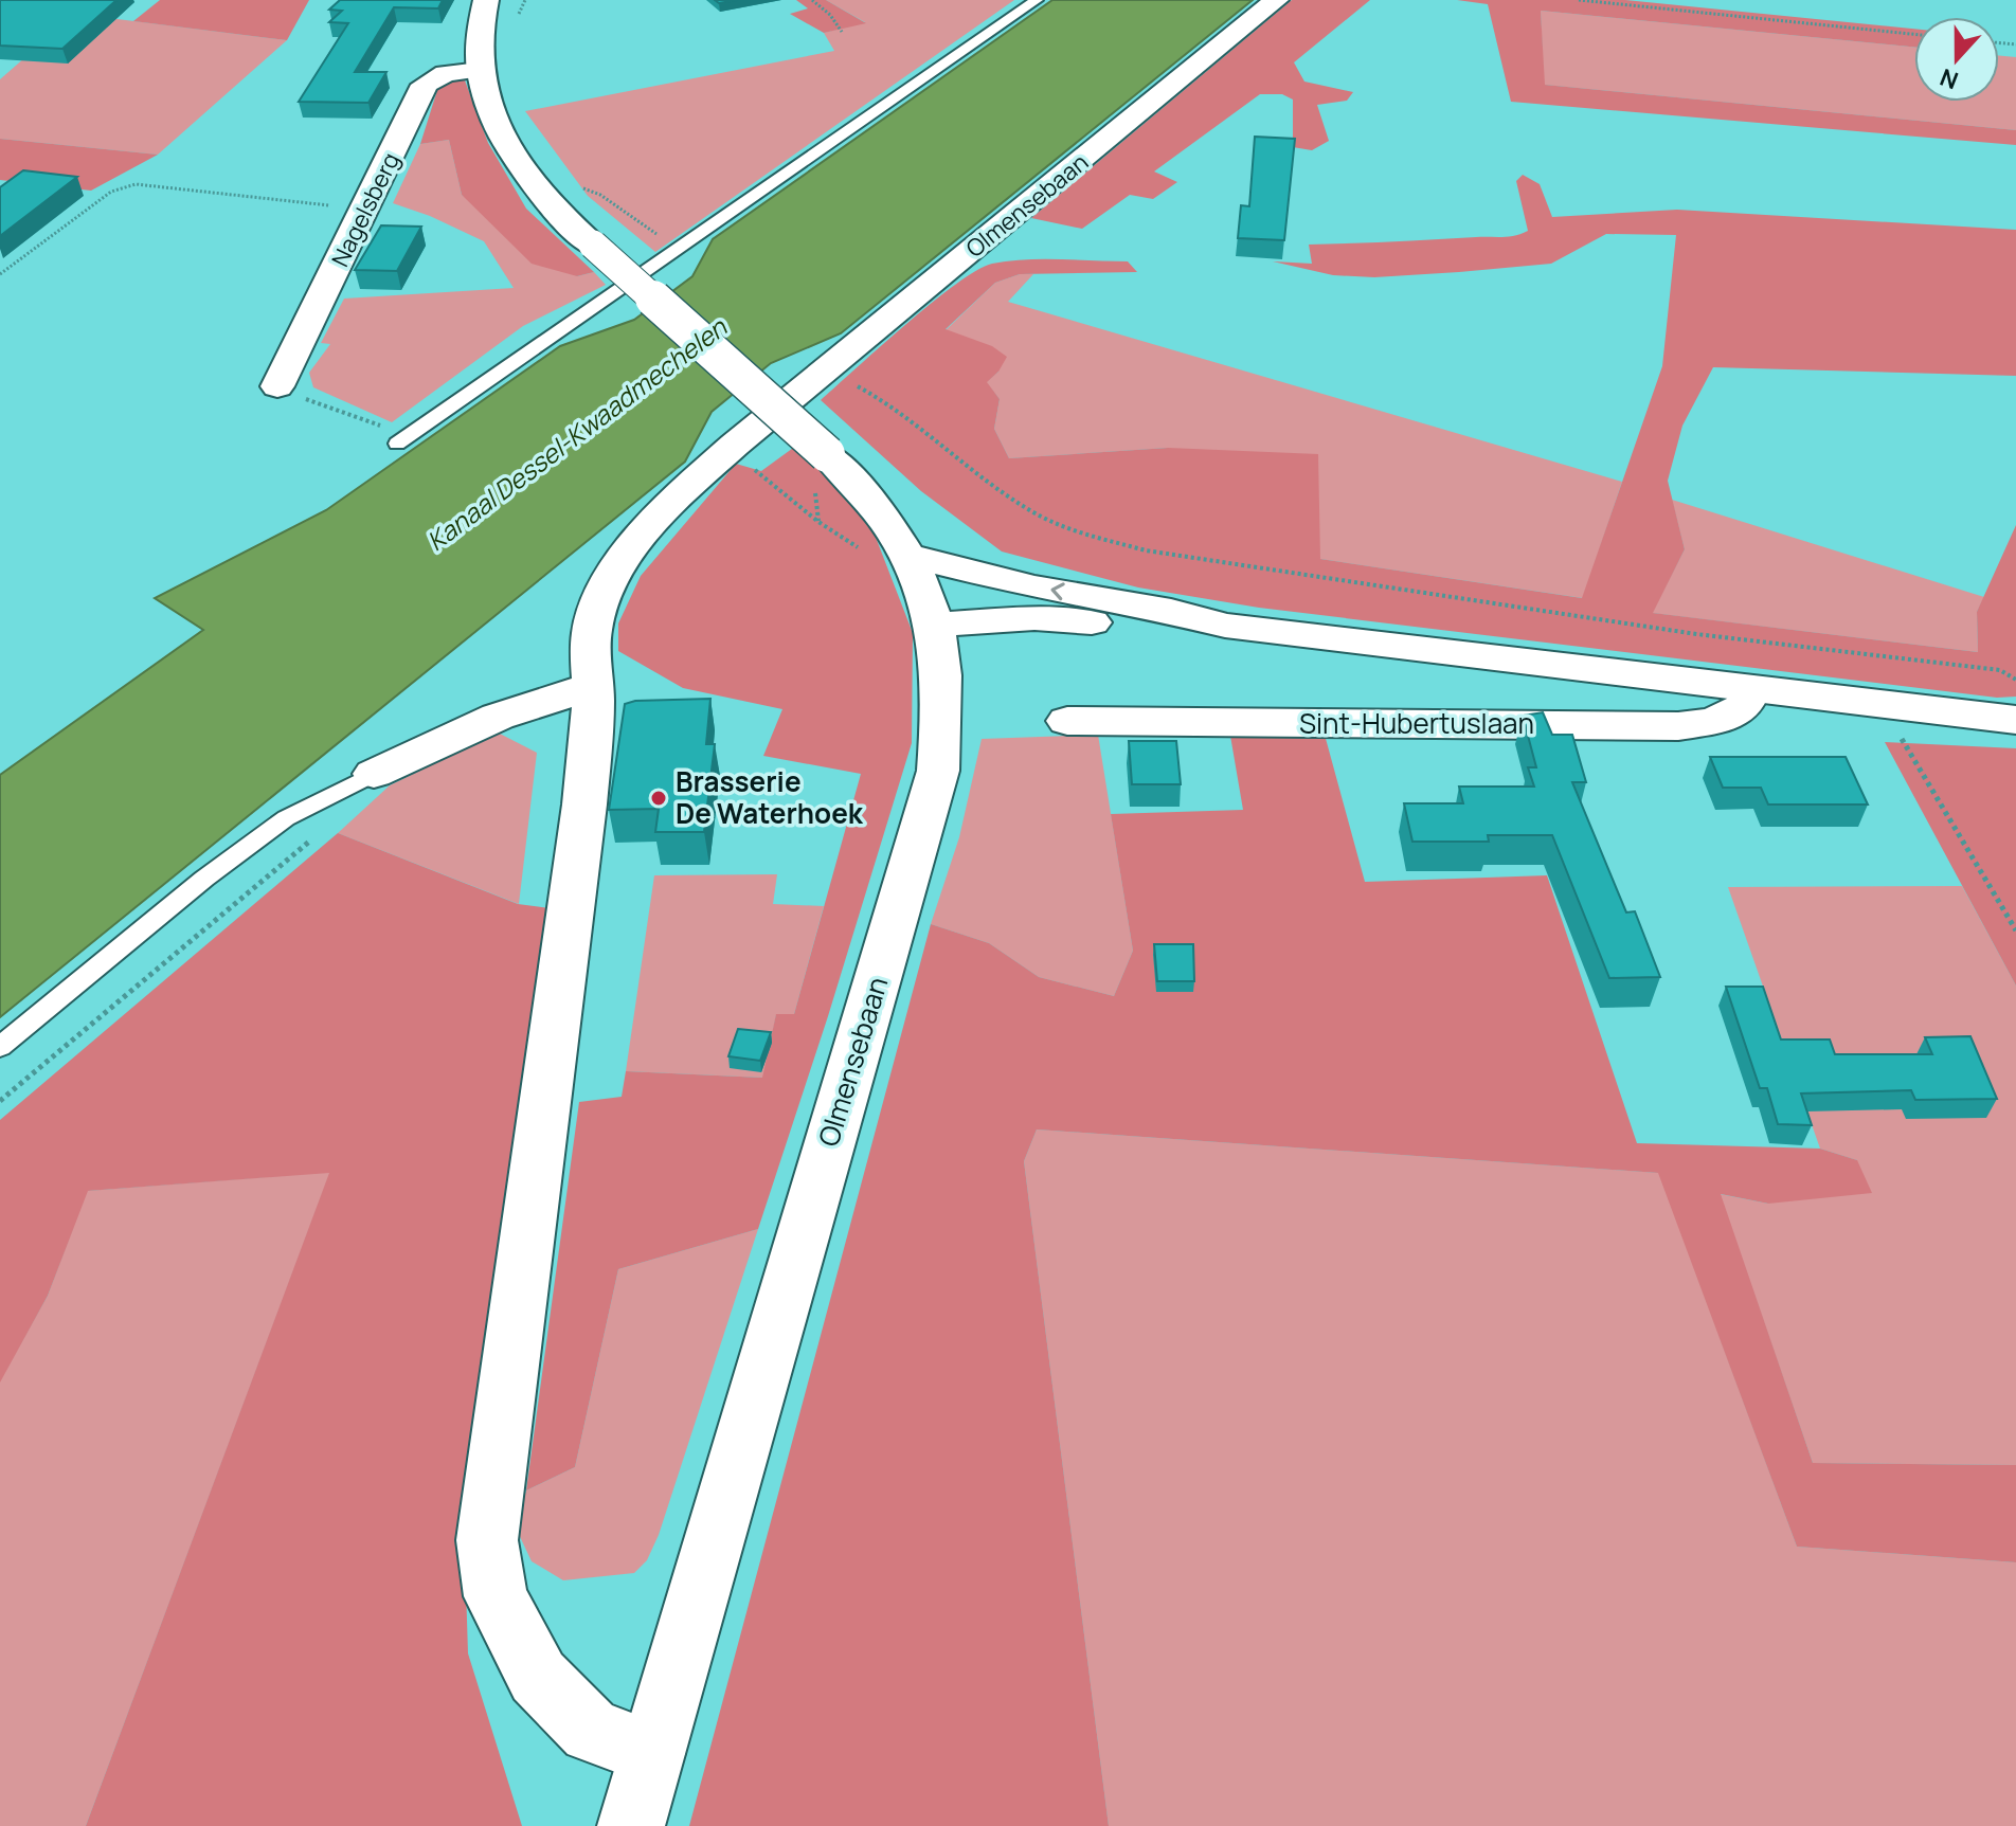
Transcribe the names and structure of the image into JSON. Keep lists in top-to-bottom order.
{
  "streets": {
    "street": ["Olmensebaan", "Nagelsberg", "Sint-Hubertuslaan"]
  },
  "crossings": [
    ["Olmensebaan", "Nagelsberg"]
  ],
  "water": ["Kanaal Dessel-Kwaadmechelen"],
  "places": ["Brasserie De Waterhoek"],
  "north": "bottom"
}
